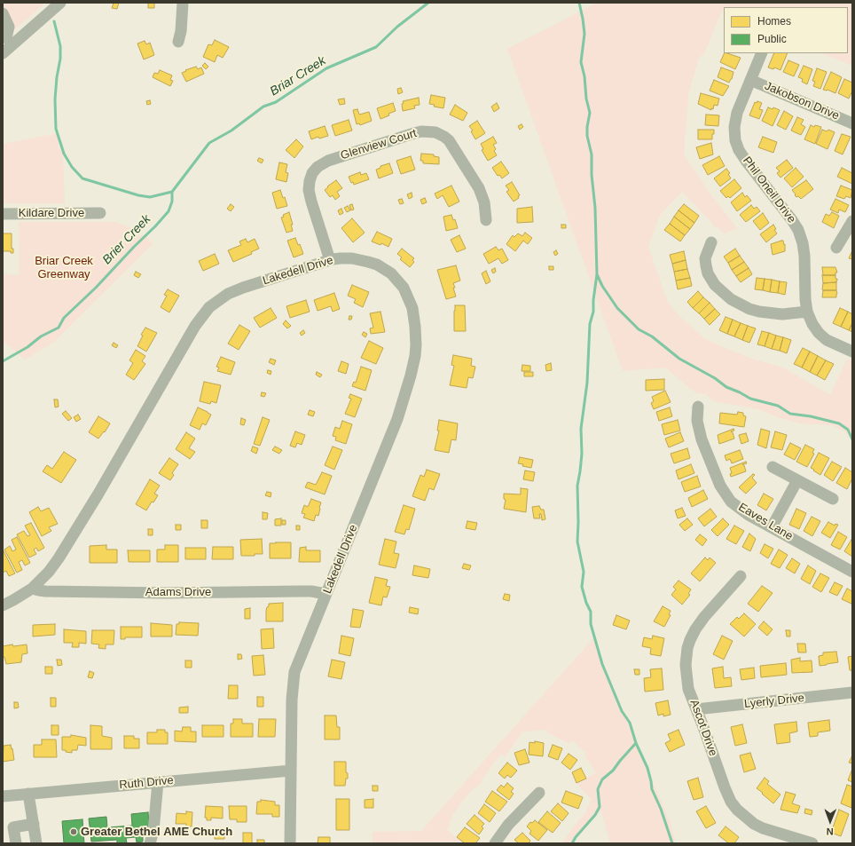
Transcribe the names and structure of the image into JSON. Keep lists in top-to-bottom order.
{
  "streets": {
    "street": [
      "Jakobson Drive",
      "Glenview Court",
      "Phil Oneil Drive",
      "Kildare Drive",
      "Lakedell Drive",
      "Eaves Lane",
      "Adams Drive",
      "Lyerly Drive",
      "Ascot Drive",
      "Ruth Drive"
    ]
  },
  "crossings": [
    ["Jakobson Drive", "Phil Oneil Drive"],
    ["Glenview Court", "Lakedell Drive"],
    ["Lakedell Drive", "Adams Drive"],
    ["Lakedell Drive", "Ruth Drive"],
    ["Lyerly Drive", "Ascot Drive"]
  ],
  "water": ["Briar Creek", "Brier Creek"],
  "parks": ["Briar Creek Greenway"],
  "places": ["Greater Bethel AME Church"],
  "legend": ["Homes", "Public"],
  "north": "bottom"
}
